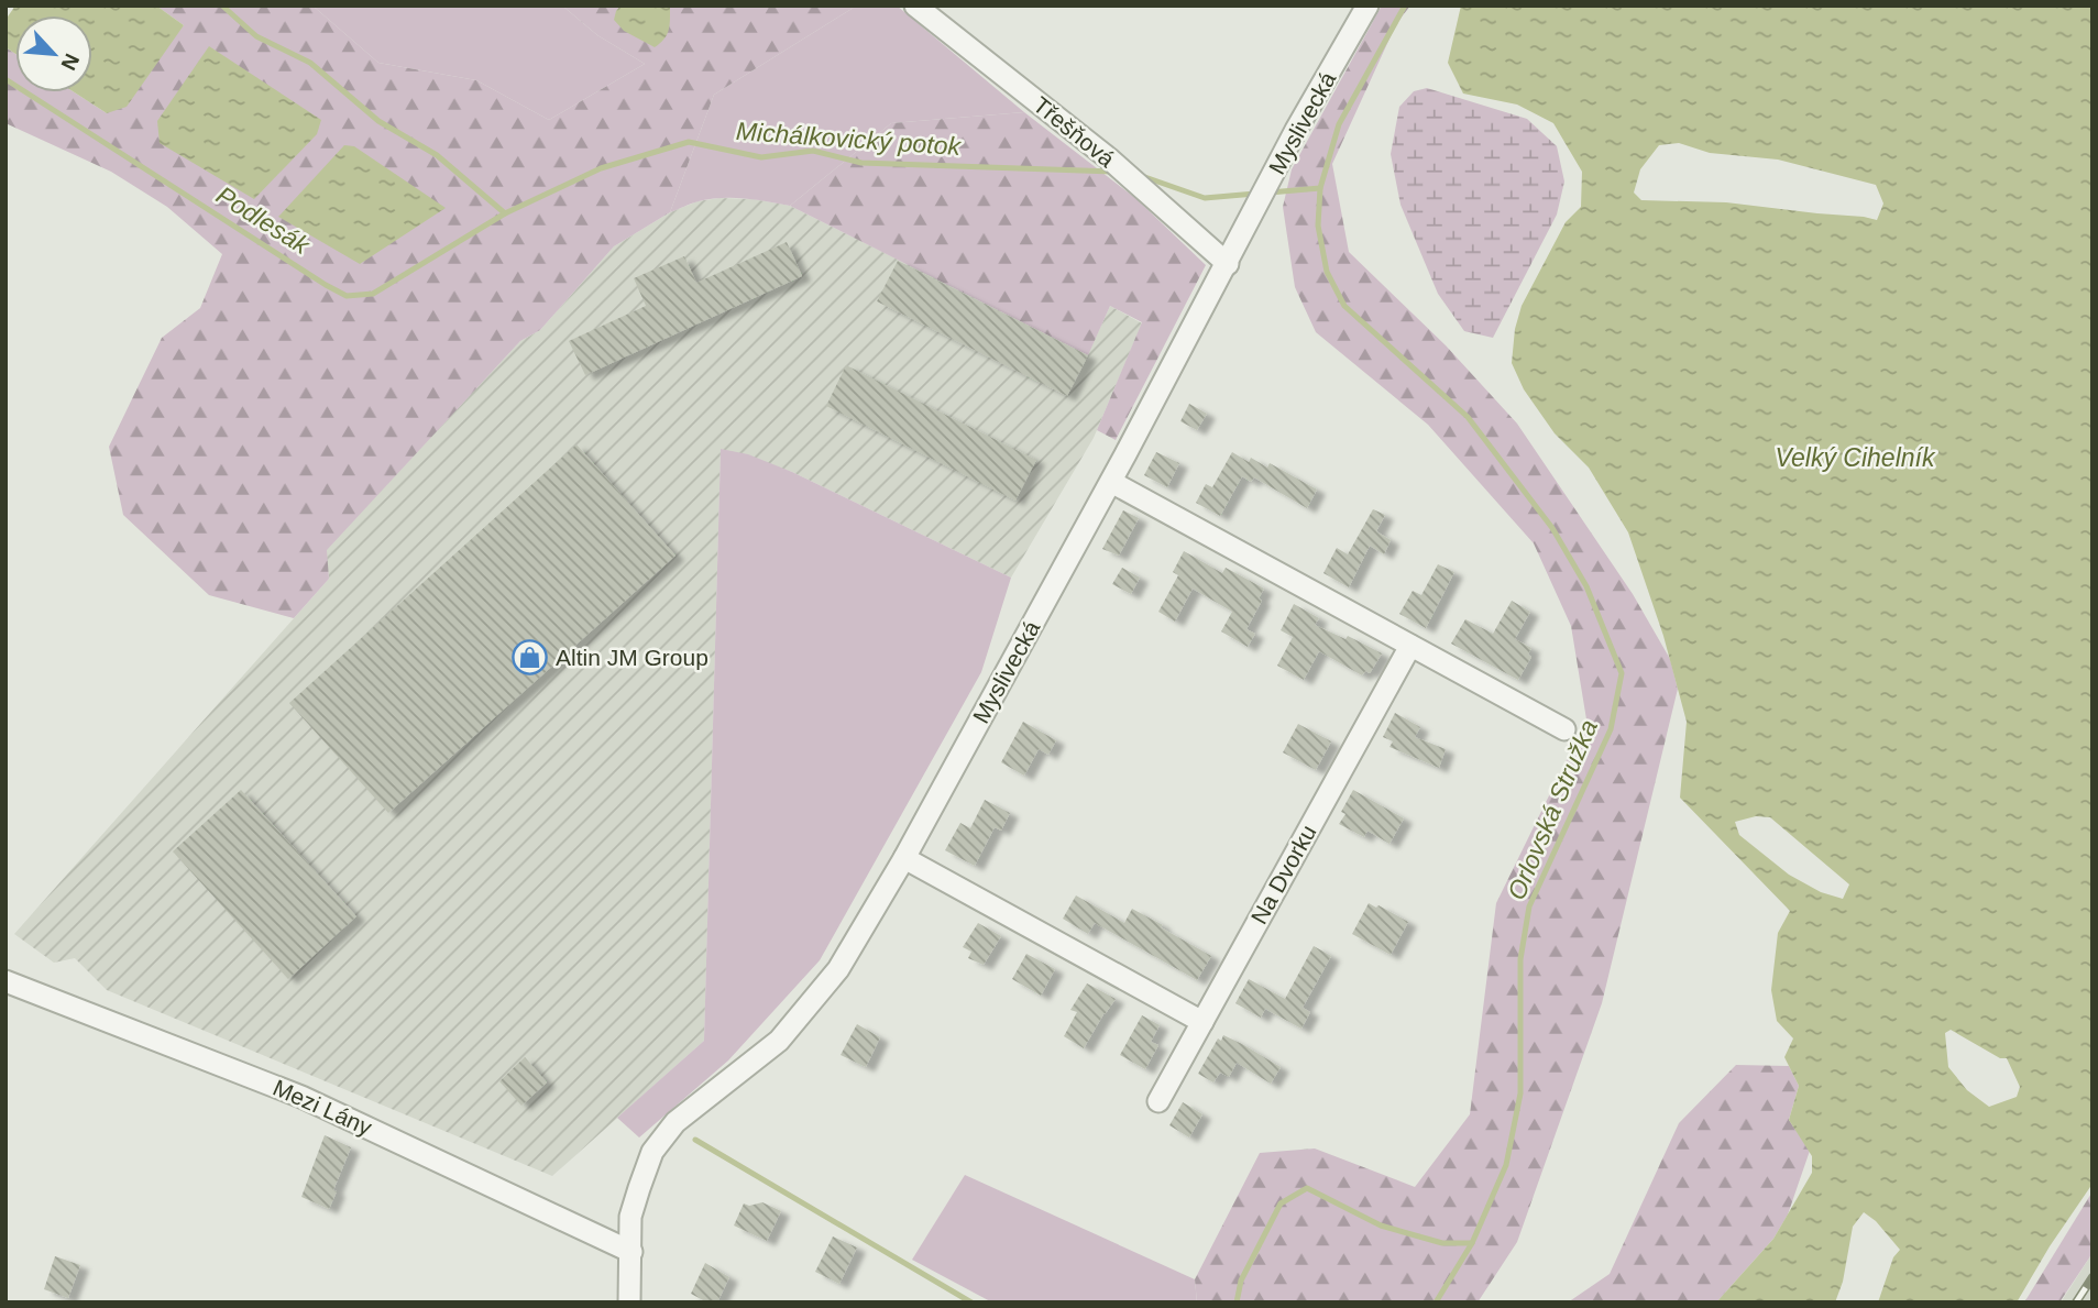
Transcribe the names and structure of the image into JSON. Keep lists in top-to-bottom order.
{
  "streets": {
    "street": [
      "Myslivecká",
      "Třešňová",
      "Na Dvorku",
      "Mezi Lány"
    ]
  },
  "crossings": [
    ["Myslivecká", "Třešňová"],
    ["Myslivecká", "Mezi Lány"]
  ],
  "water": [
    "Michálkovický potok",
    "Podlesák",
    "Velký Cihelník",
    "Orlovská Stružka"
  ],
  "places": {
    "shop": ["Altin JM Group"]
  },
  "north": "bottom right"
}
